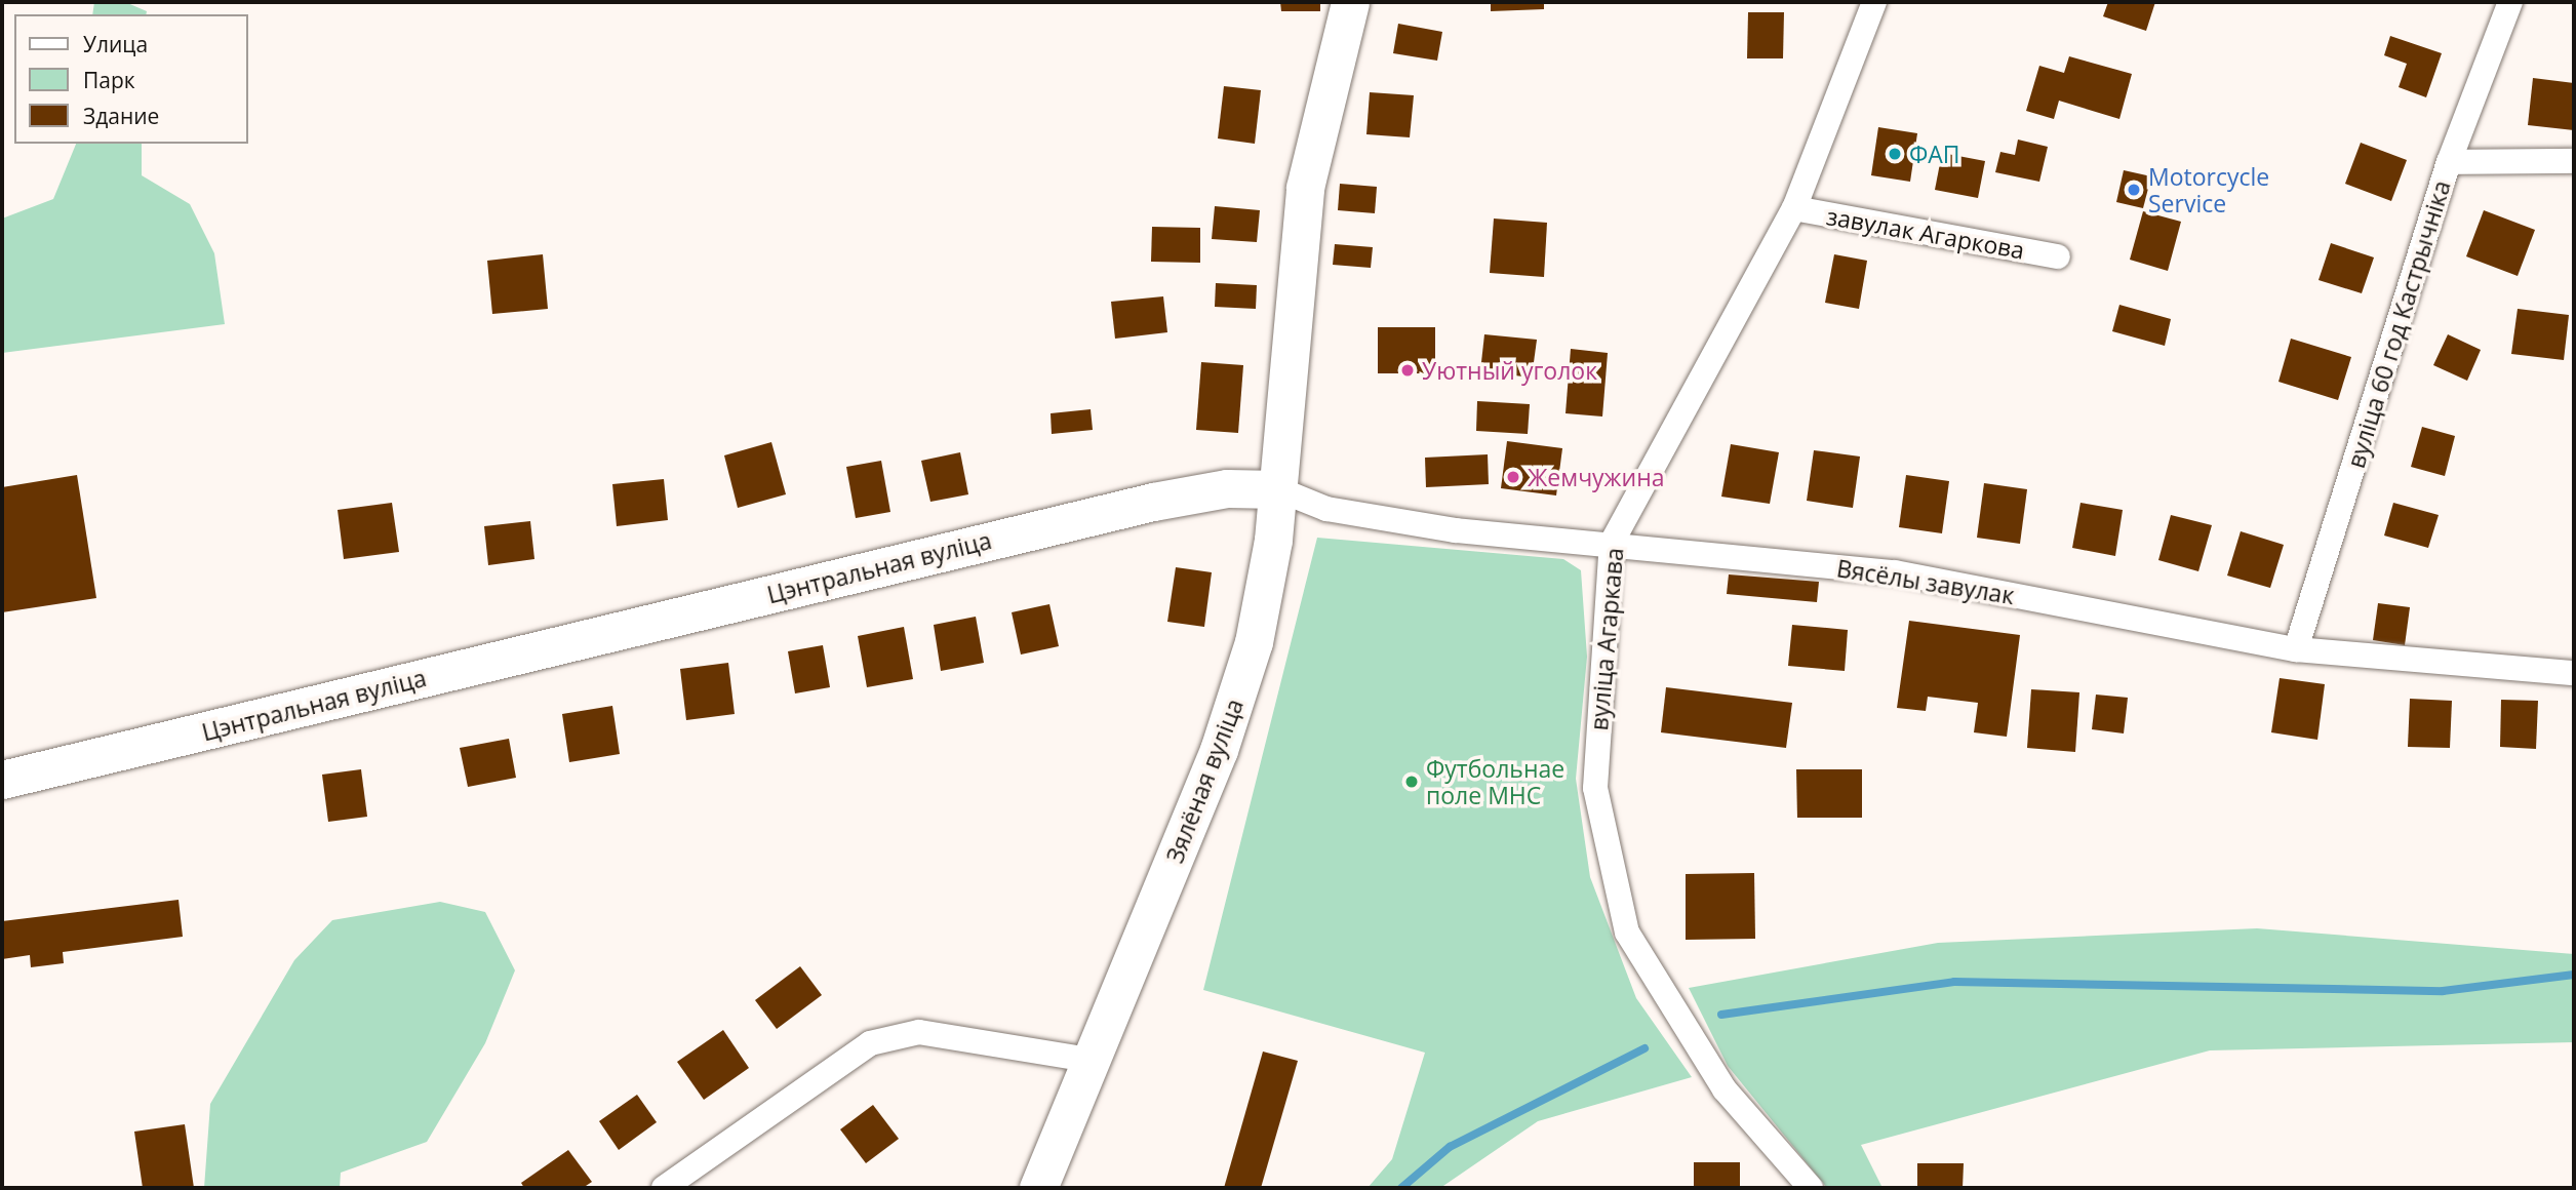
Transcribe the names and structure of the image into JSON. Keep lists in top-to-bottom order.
{
  "streets": {
    "street": [
      "завулак Агаркова",
      "вуліца 60 год Кастрычніка",
      "Цэнтральная вуліца",
      "Вясёлы завулак",
      "вуліца Агаркава",
      "Зялёная вуліца"
    ]
  },
  "crossings": [
    ["завулак Агаркова", "вуліца Агаркава"],
    ["вуліца 60 год Кастрычніка", "Вясёлы завулак"],
    ["Цэнтральная вуліца", "Вясёлы завулак"],
    ["Цэнтральная вуліца", "Зялёная вуліца"],
    ["Вясёлы завулак", "вуліца Агаркава"],
    ["Вясёлы завулак", "Зялёная вуліца"]
  ],
  "places": [
    "ФАП",
    "Motorcycle Service",
    "Уютный уголок",
    "Жемчужина",
    "Футбольнае поле МНС"
  ],
  "legend": ["Улица", "Парк", "Здание"]
}
